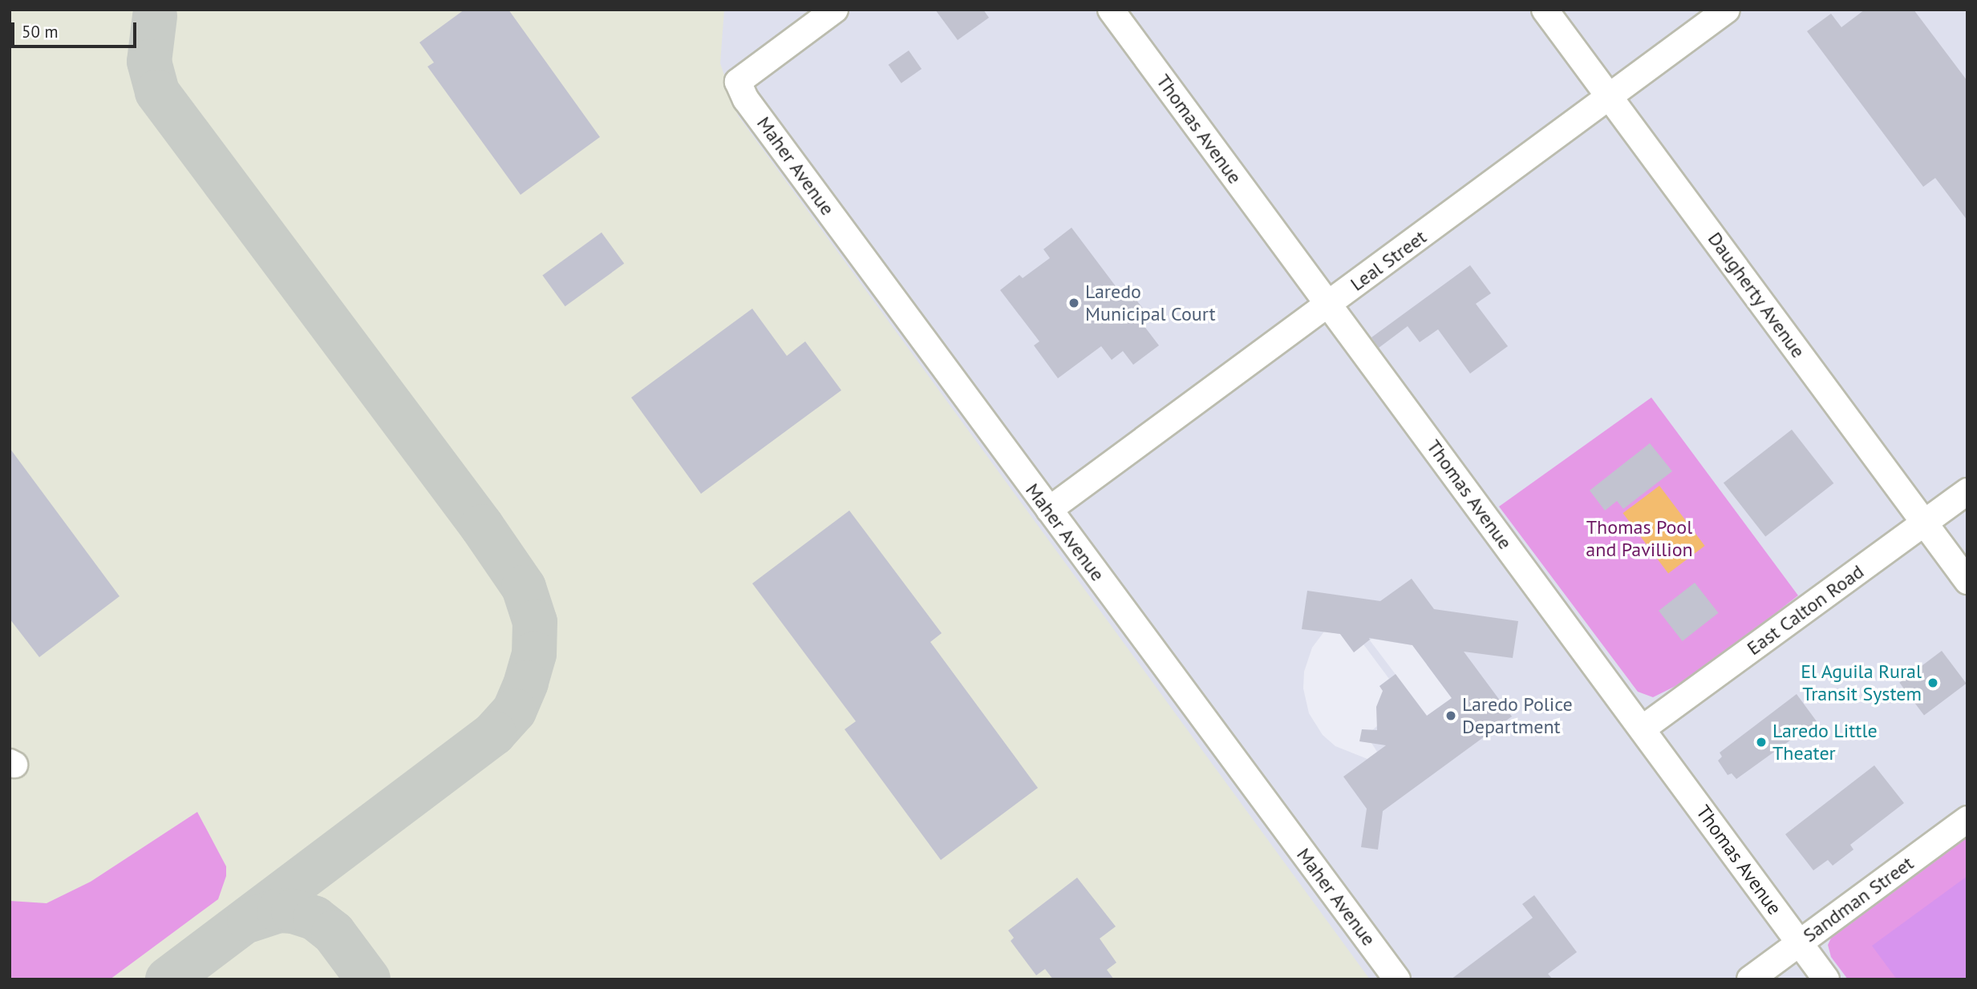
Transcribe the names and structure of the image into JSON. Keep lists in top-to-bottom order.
{
  "streets": {
    "street": [
      "Thomas Avenue",
      "Maher Avenue",
      "Leal Street",
      "Daugherty Avenue",
      "East Calton Road",
      "Sandman Street"
    ]
  },
  "crossings": [
    ["Thomas Avenue", "Leal Street"],
    ["Thomas Avenue", "East Calton Road"],
    ["Thomas Avenue", "Sandman Street"],
    ["Maher Avenue", "Leal Street"],
    ["Leal Street", "Daugherty Avenue"],
    ["Daugherty Avenue", "East Calton Road"]
  ],
  "parks": ["Thomas Pool and Pavillion"],
  "places": [
    "Laredo Municipal Court",
    "El Aguila Rural Transit System",
    "Laredo Police Department",
    "Laredo Little Theater"
  ],
  "scale_bar": "50 m"
}
